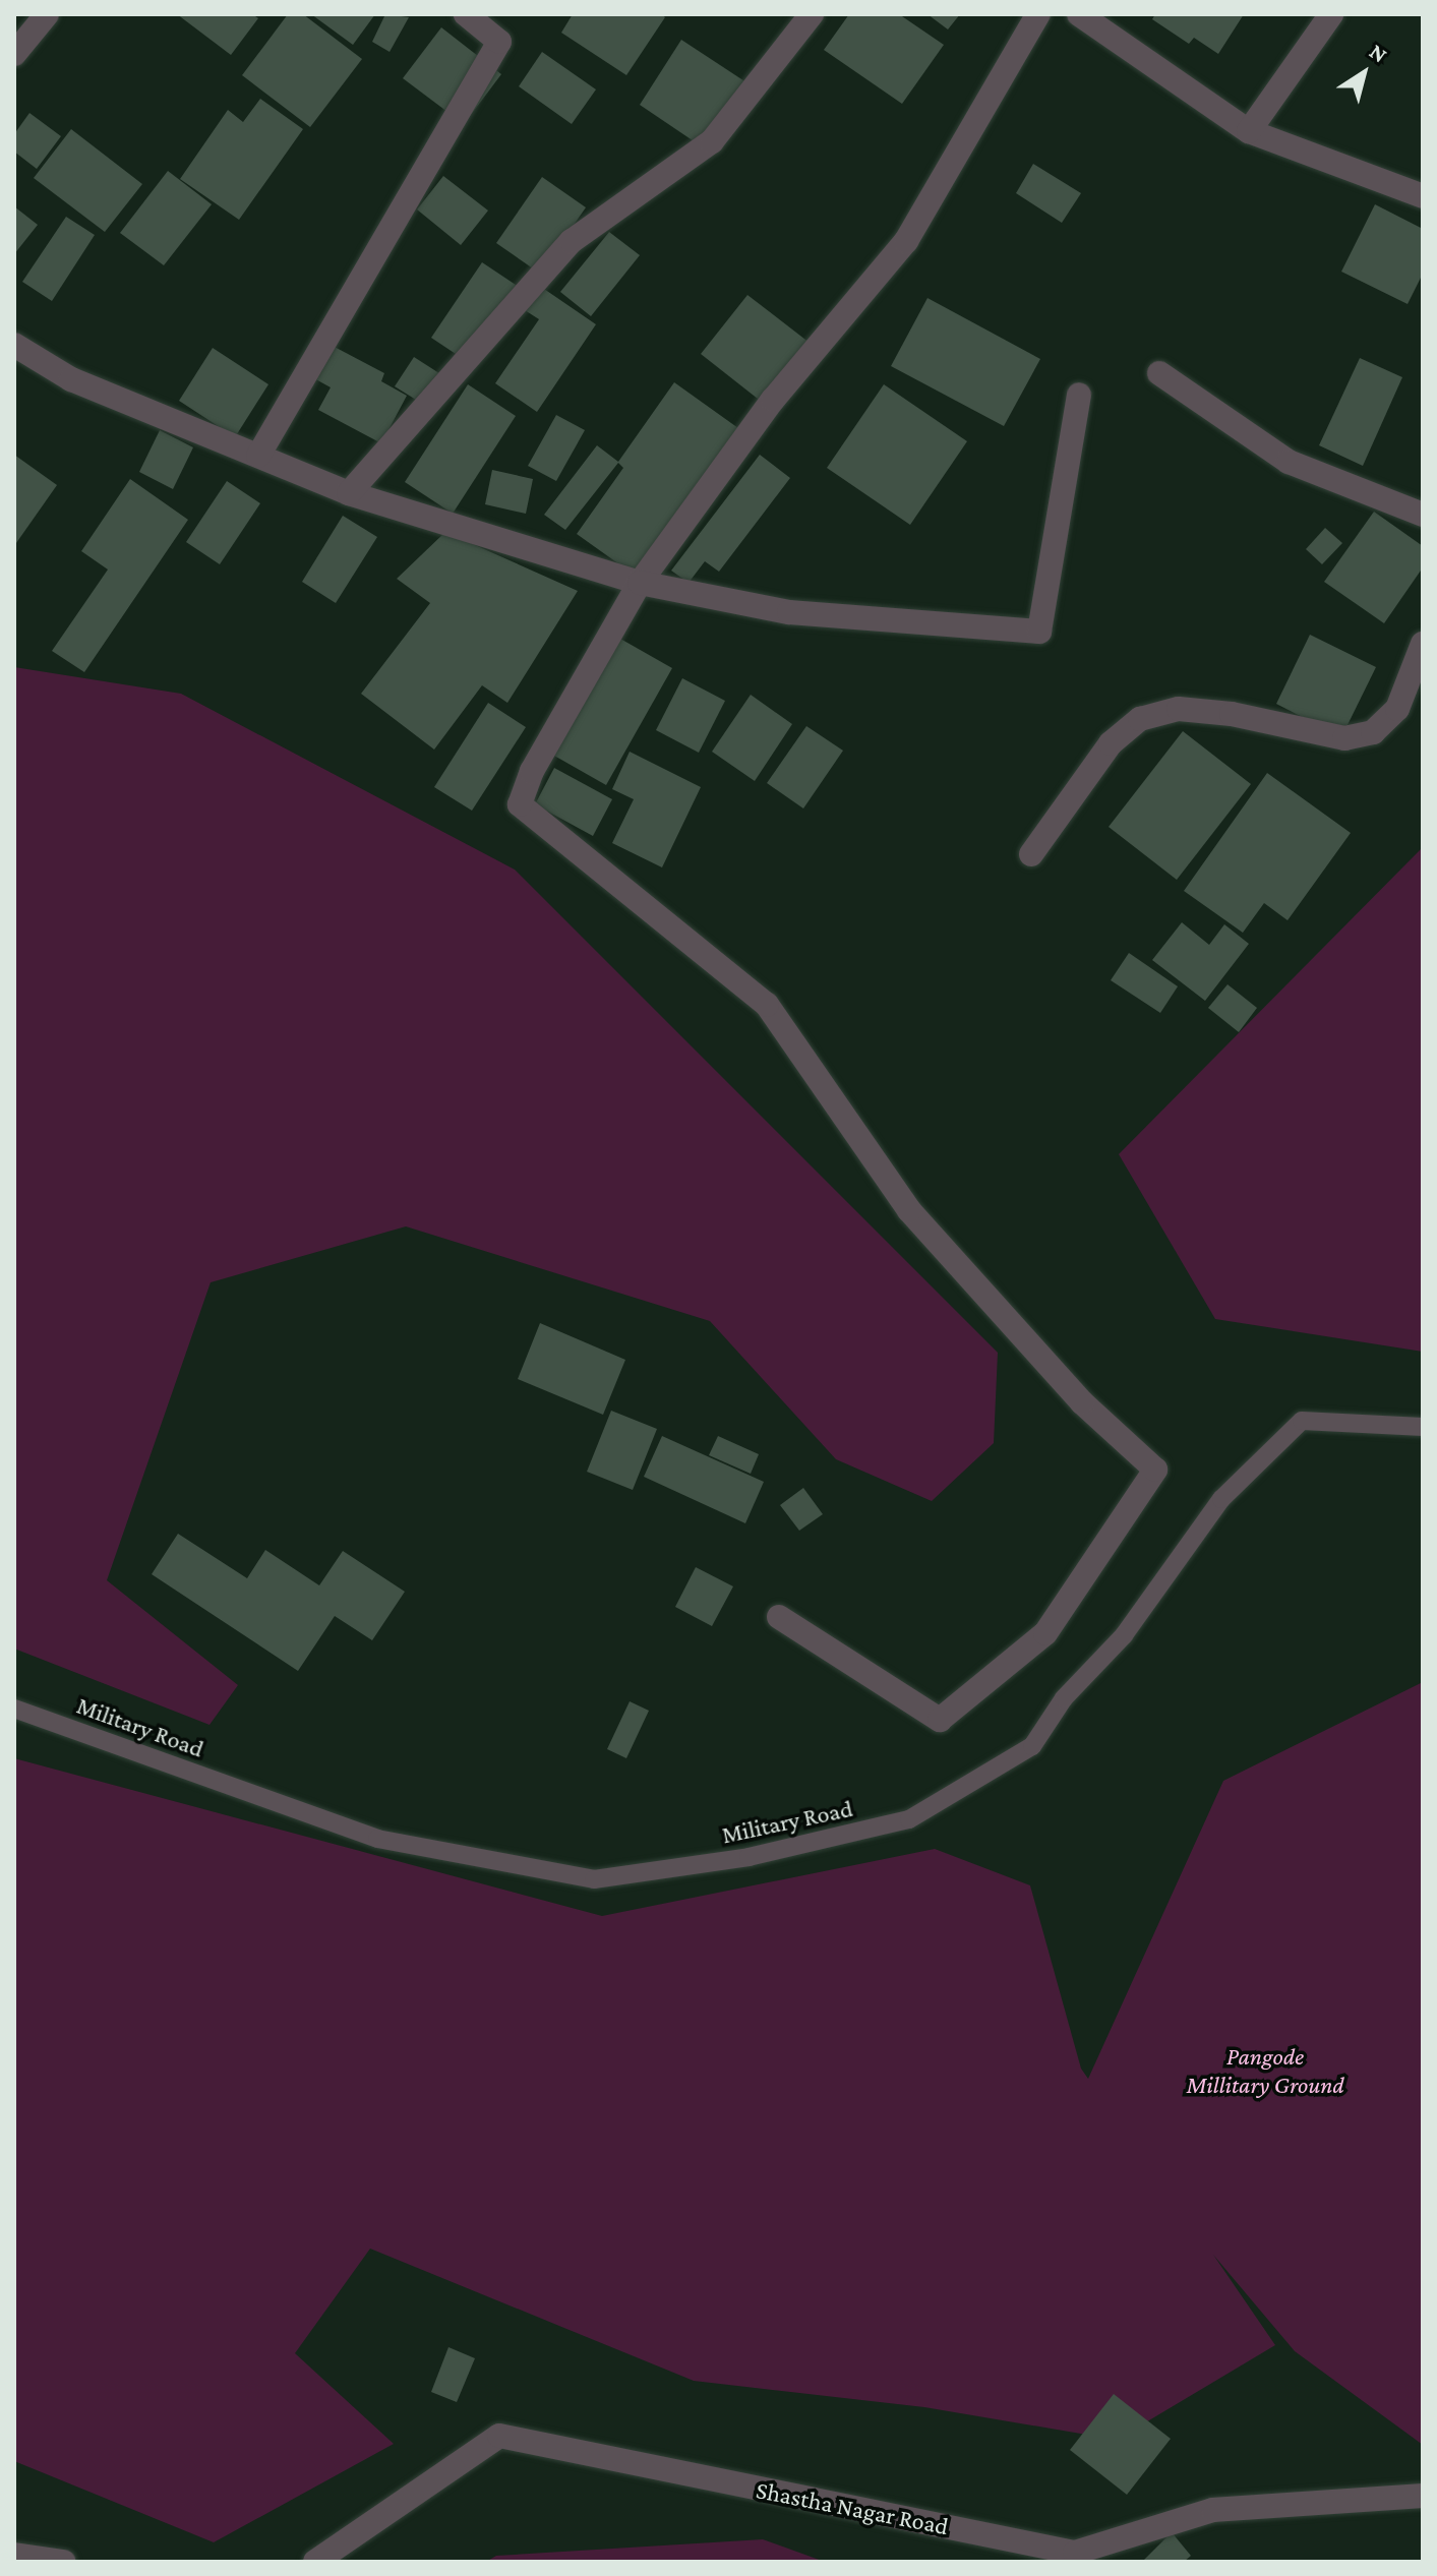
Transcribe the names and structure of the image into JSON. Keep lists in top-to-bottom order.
{
  "streets": {
    "street": ["Shastha Nagar Road"],
    "lane": ["Military Road"]
  },
  "parks": ["Pangode Millitary Ground"],
  "north": "top right"
}
